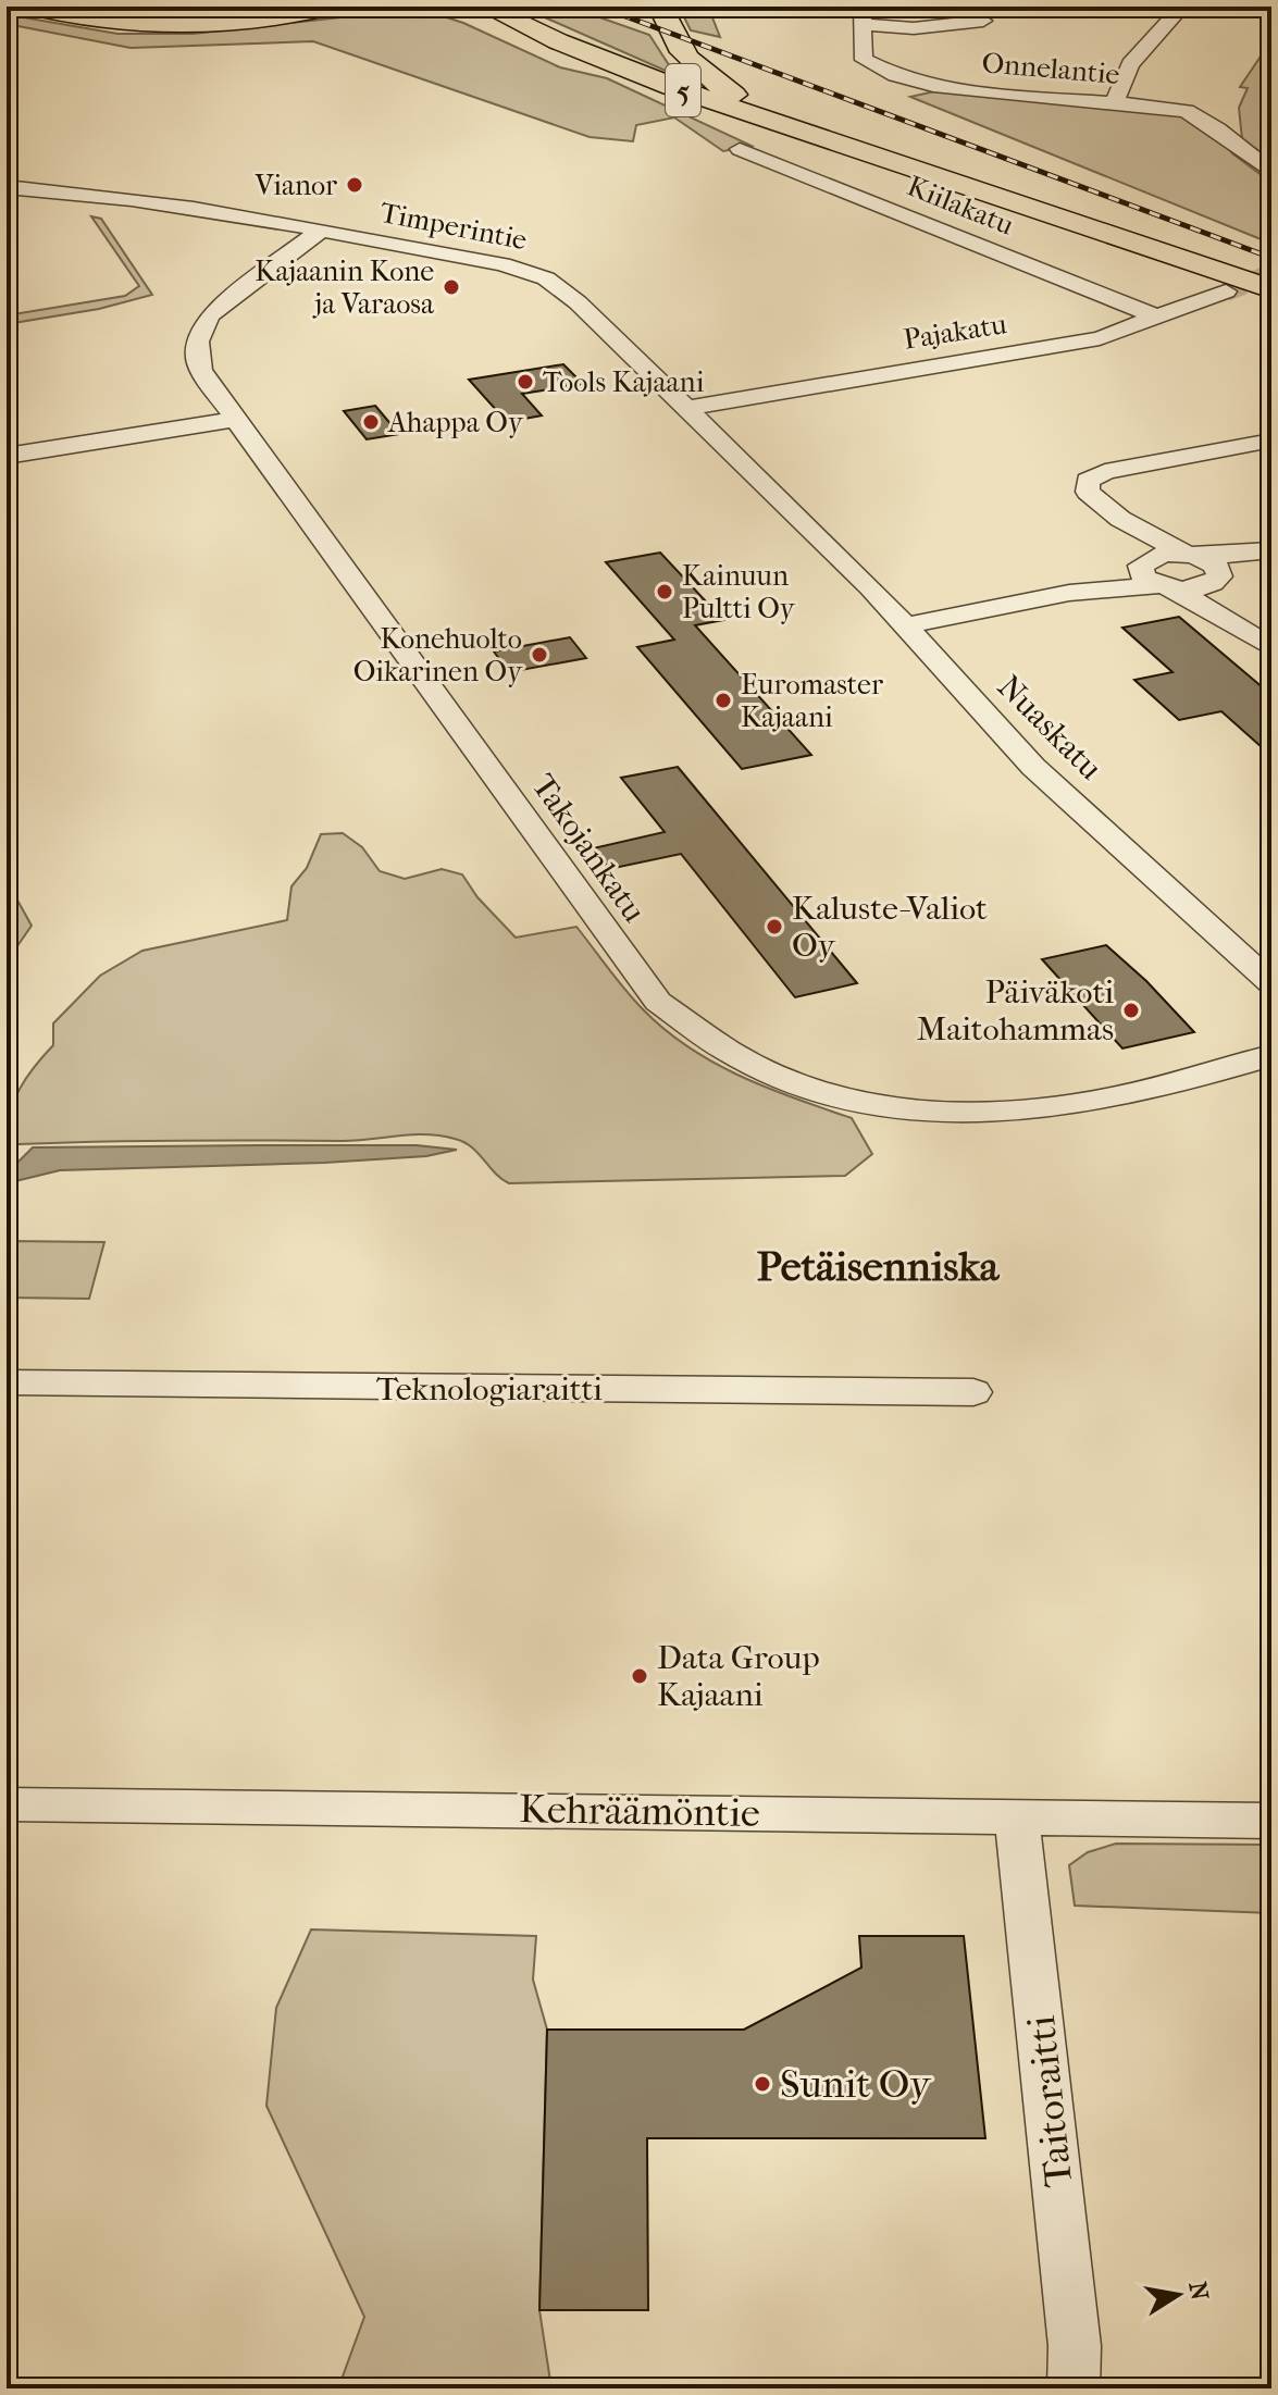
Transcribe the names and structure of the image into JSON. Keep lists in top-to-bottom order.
{
  "streets": {
    "highway": ["5"],
    "street": [
      "Onnelantie",
      "Kiilakatu",
      "Timperintie",
      "Pajakatu",
      "Nuaskatu",
      "Takojankatu",
      "Teknologiaraitti",
      "Kehräämöntie",
      "Taitoraitti"
    ]
  },
  "crossings": [
    ["Kiilakatu", "Pajakatu"],
    ["Timperintie", "Pajakatu"],
    ["Timperintie", "Nuaskatu"],
    ["Timperintie", "Takojankatu"],
    ["Kehräämöntie", "Taitoraitti"]
  ],
  "districts": ["Petäisenniska"],
  "places": [
    "Vianor",
    "Kajaanin Kone ja Varaosa",
    "Tools Kajaani",
    "Ahappa Oy",
    "Kainuun Pultti Oy",
    "Konehuolto Oikarinen Oy",
    "Euromaster Kajaani",
    "Kaluste-Valiot Oy",
    "Päiväkoti Maitohammas",
    "Data Group Kajaani",
    "Sunit Oy"
  ],
  "north": "right"
}
